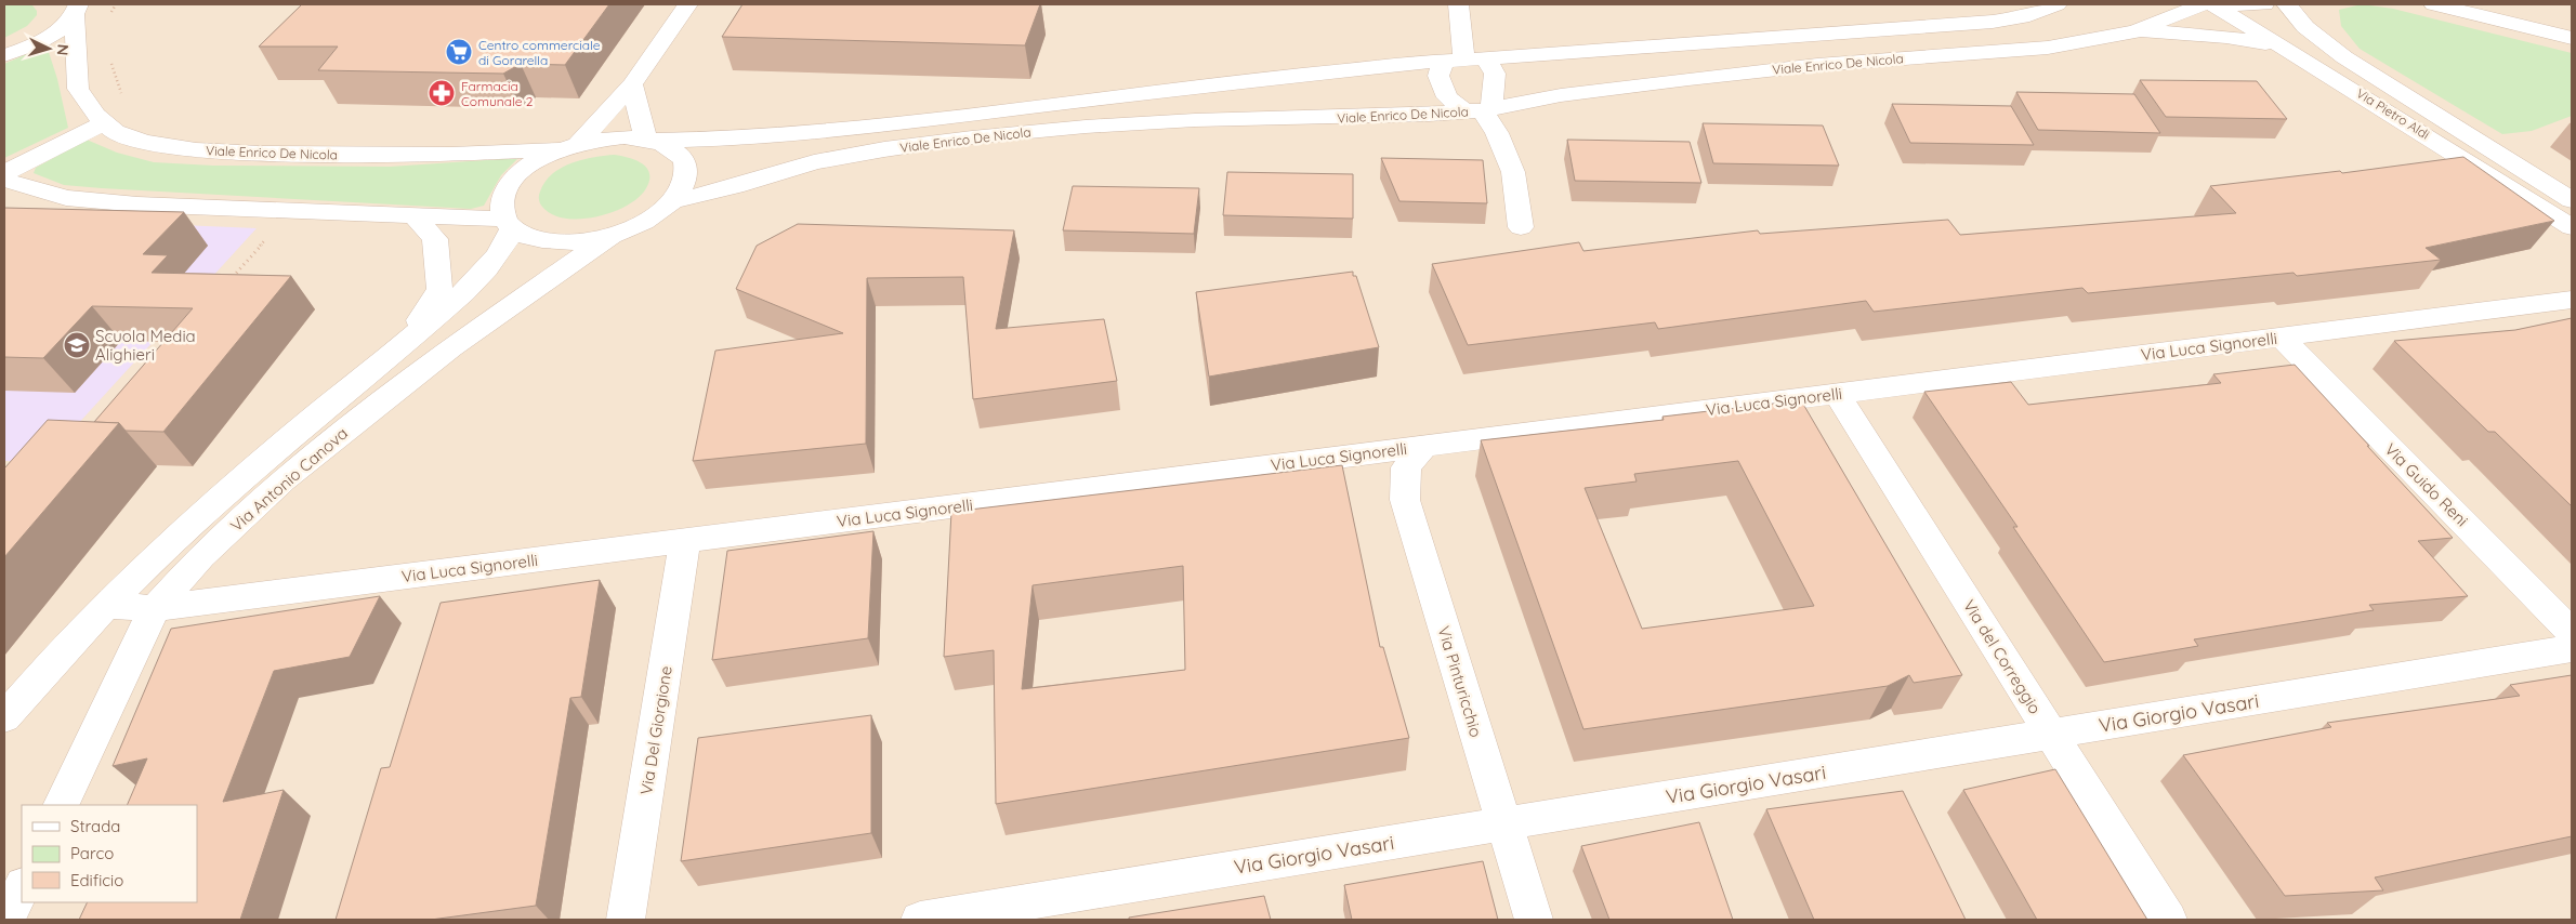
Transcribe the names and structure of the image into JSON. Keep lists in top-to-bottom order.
{
  "streets": {
    "street": [
      "Viale Enrico De Nicola",
      "Via Pietro Aldi",
      "Via Luca Signorelli",
      "Via Antonio Canova",
      "Via Guido Reni",
      "Via del Correggio",
      "Via Pinturicchio",
      "Via Giorgio Vasari",
      "Via Del Giorgione"
    ]
  },
  "crossings": [
    ["Viale Enrico De Nicola", "Via Pietro Aldi"],
    ["Via Luca Signorelli", "Via Antonio Canova"],
    ["Via Luca Signorelli", "Via Guido Reni"],
    ["Via Luca Signorelli", "Via del Correggio"],
    ["Via Luca Signorelli", "Via Pinturicchio"],
    ["Via Luca Signorelli", "Via Del Giorgione"],
    ["Via del Correggio", "Via Giorgio Vasari"],
    ["Via Pinturicchio", "Via Giorgio Vasari"]
  ],
  "places": {
    "supermarket": ["Centro commerciale di Gorarella"],
    "pharmacy": ["Farmacia Comunale 2"],
    "school or university": ["Scuola Media Alighieri"]
  },
  "legend": ["Strada", "Parco", "Edificio"],
  "north": "right"
}
